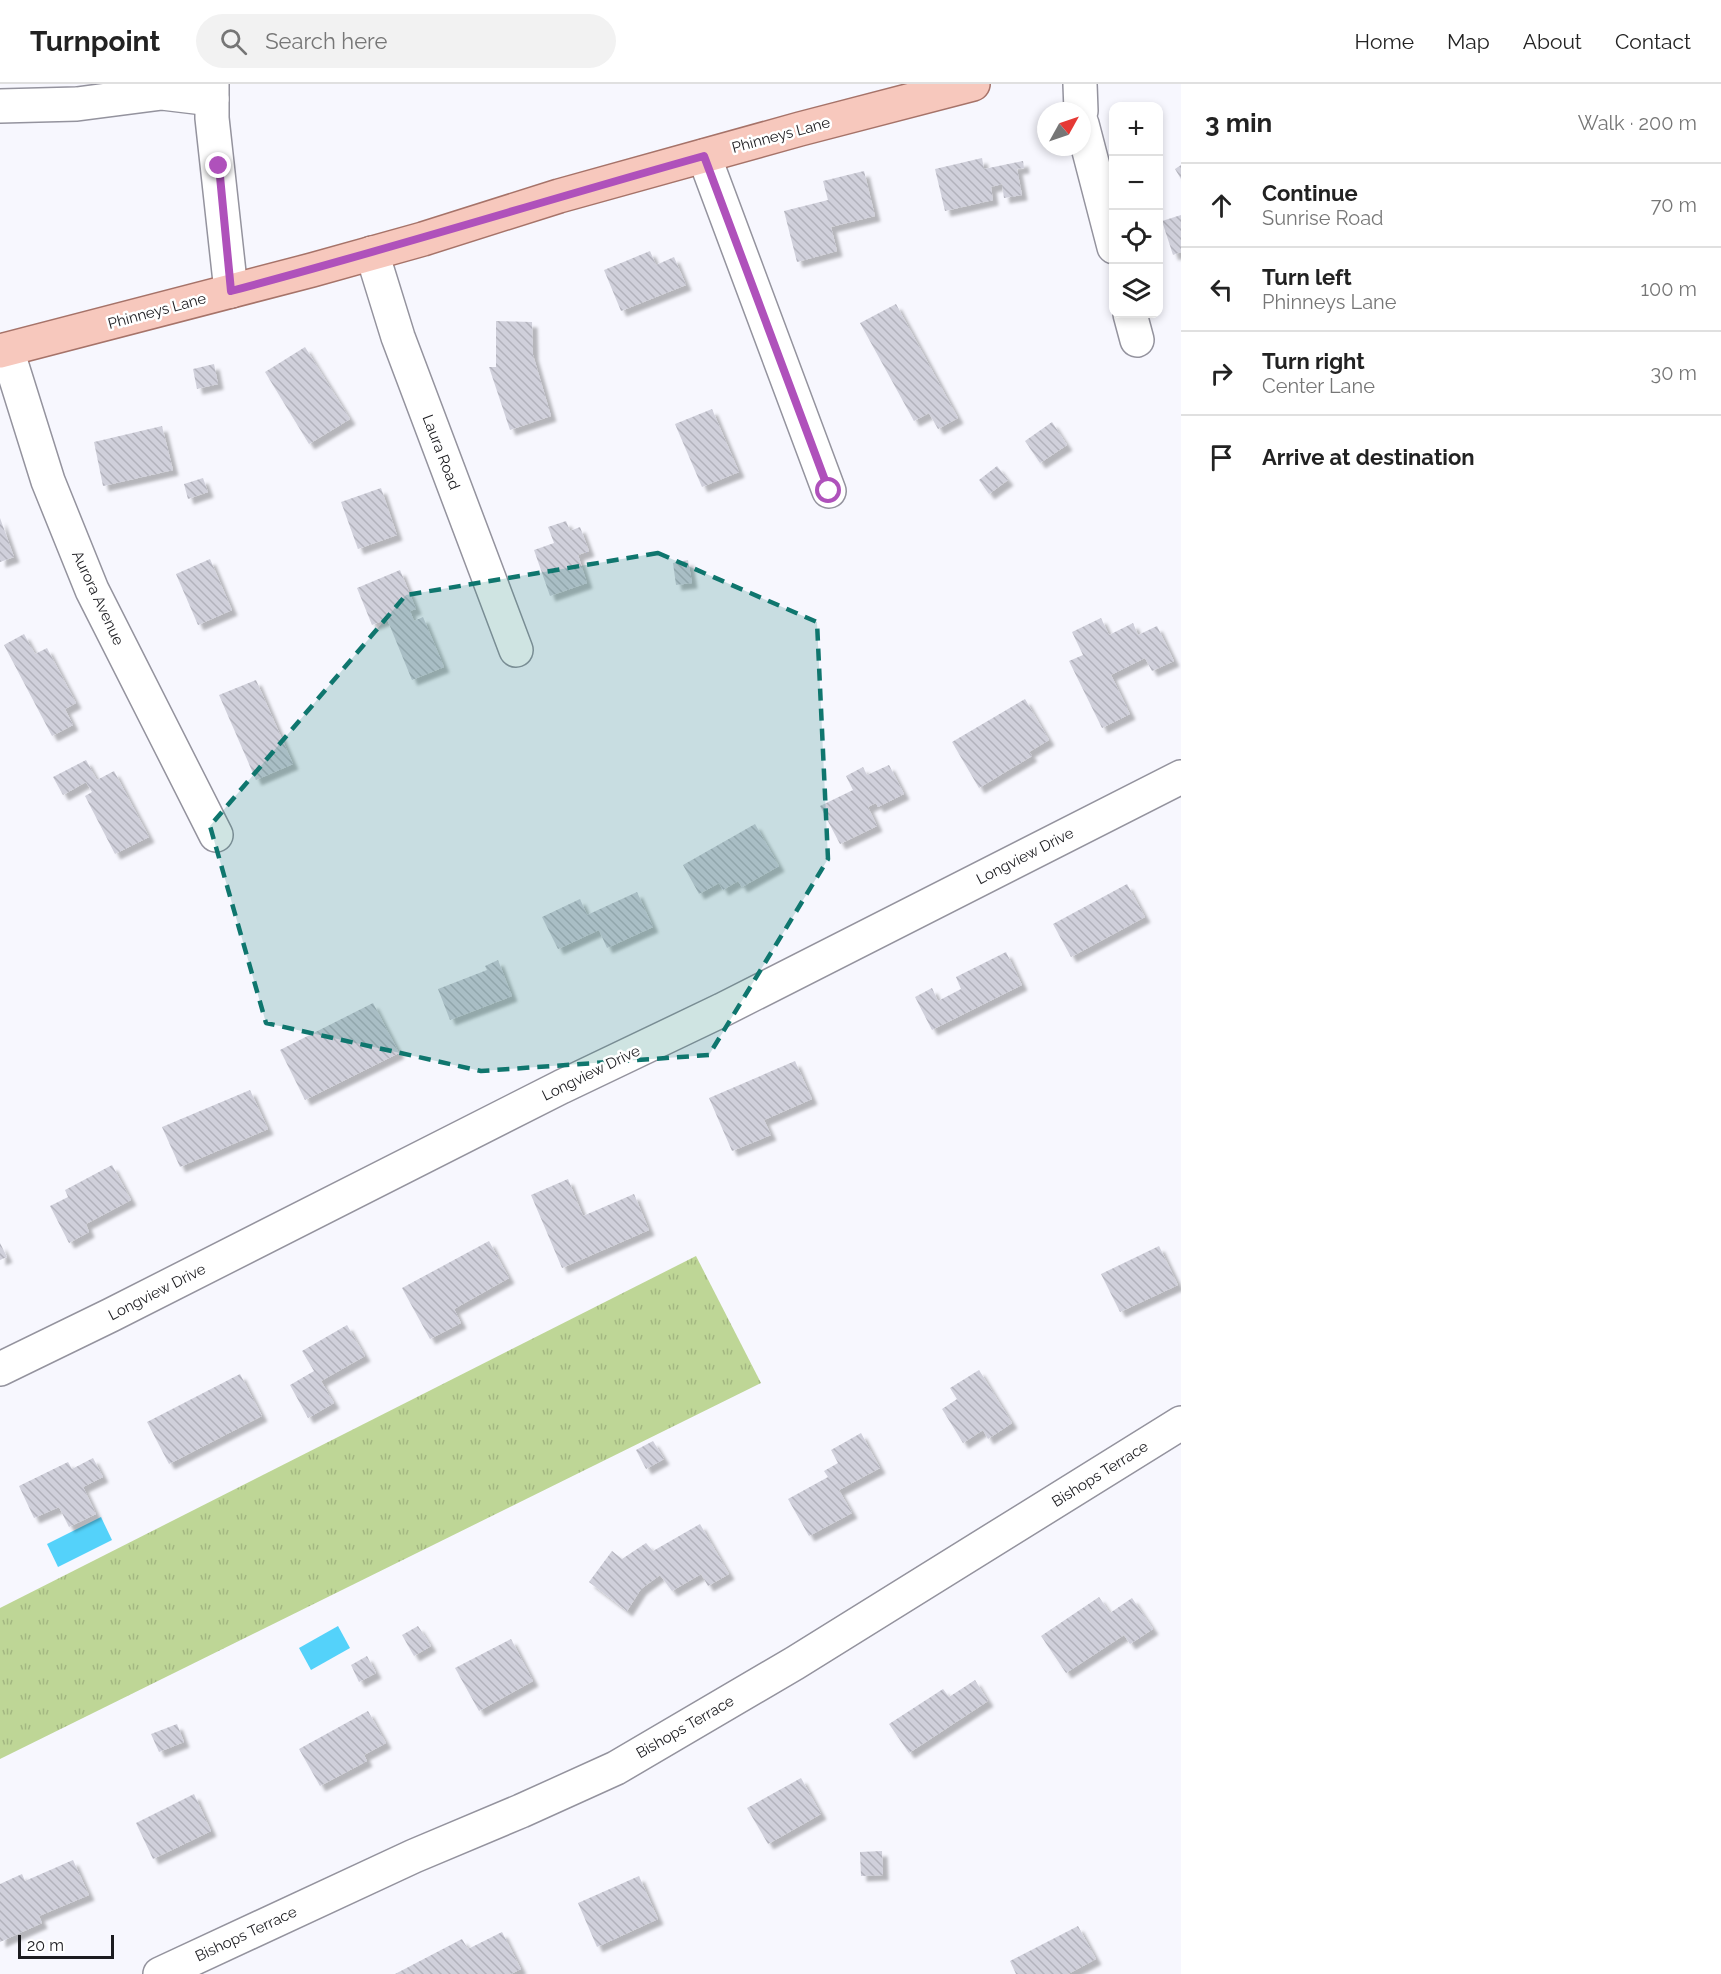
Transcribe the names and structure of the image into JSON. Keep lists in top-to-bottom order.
{
  "streets": {
    "main road": ["Phinneys Lane"],
    "street": [
      "Laura Road",
      "Aurora Avenue",
      "Longview Drive",
      "Bishops Terrace"
    ]
  },
  "crossings": [
    ["Phinneys Lane", "Laura Road"],
    ["Phinneys Lane", "Aurora Avenue"]
  ],
  "scale_bar": "20 m",
  "north": "top right",
  "page": {
    "header": "Turnpoint",
    "search": "Search here",
    "nav": [
      "Home",
      "Map",
      "About",
      "Contact"
    ],
    "heading": ["3 min", "Walk · 200 m"],
    "map_buttons": ["+", "−"],
    "list": [
      ["Continue", "Sunrise Road", "70 m"],
      ["Turn left", "Phinneys Lane", "100 m"],
      ["Turn right", "Center Lane", "30 m"],
      "Arrive at destination"
    ],
    "scale": "20 m"
  }
}
